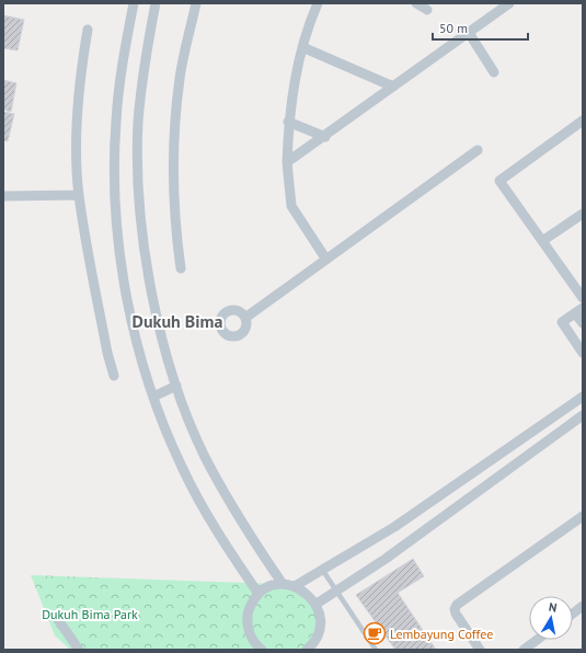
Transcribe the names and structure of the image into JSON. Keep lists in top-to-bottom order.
{
  "districts": ["Dukuh Bima"],
  "parks": ["Dukuh Bima Park"],
  "places": {
    "cafe": ["Lembayung Coffee"]
  },
  "scale_bar": "50 m",
  "north": "top"
}
